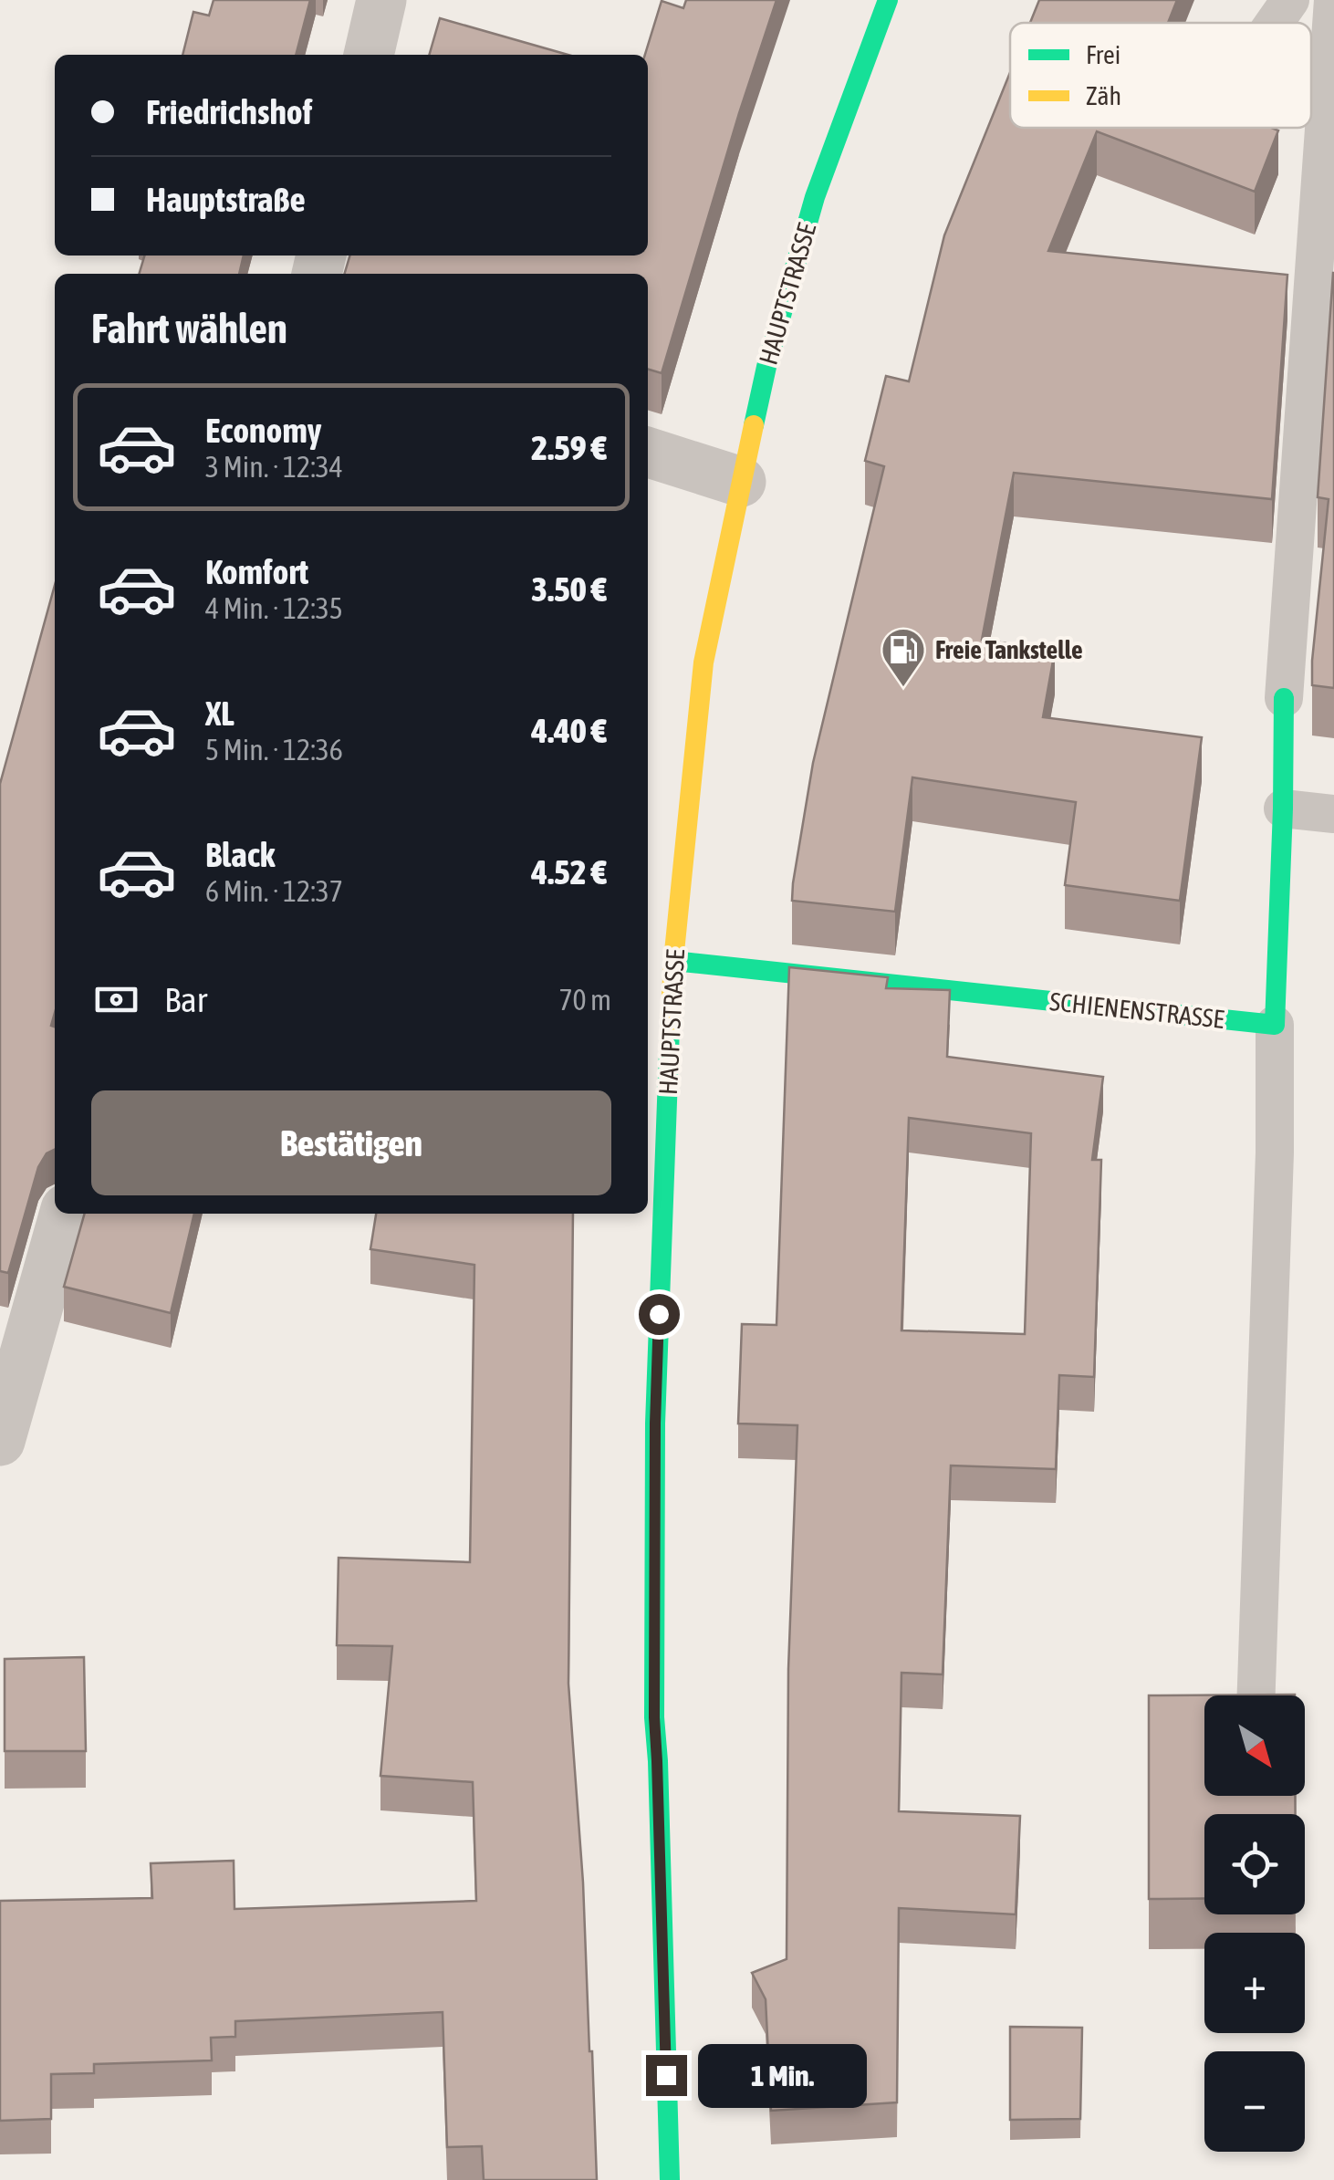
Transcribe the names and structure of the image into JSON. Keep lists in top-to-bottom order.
{
  "streets": {
    "street": ["HAUPTSTRASSE", "SCHIENENSTRASSE"]
  },
  "crossings": [
    ["HAUPTSTRASSE", "SCHIENENSTRASSE"]
  ],
  "places": {
    "fuel station": ["Freie Tankstelle"]
  },
  "legend": ["Frei", "Zäh"],
  "north": "bottom right",
  "page": {
    "banner": ["Friedrichshof", "Hauptstraße"],
    "heading": "Fahrt wählen",
    "list": [
      {
        "name": "Economy",
        "note": "3 Min. · 12:34",
        "value": "2.59 €"
      },
      {
        "name": "Komfort",
        "note": "4 Min. · 12:35",
        "value": "3.50 €"
      },
      {
        "name": "XL",
        "note": "5 Min. · 12:36",
        "value": "4.40 €"
      },
      {
        "name": "Black",
        "note": "6 Min. · 12:37",
        "value": "4.52 €"
      }
    ],
    "pay": ["Bar", "70 m"],
    "buttons": "Bestätigen",
    "map_buttons": ["+", "−"],
    "bubble": "1 Min."
  }
}
